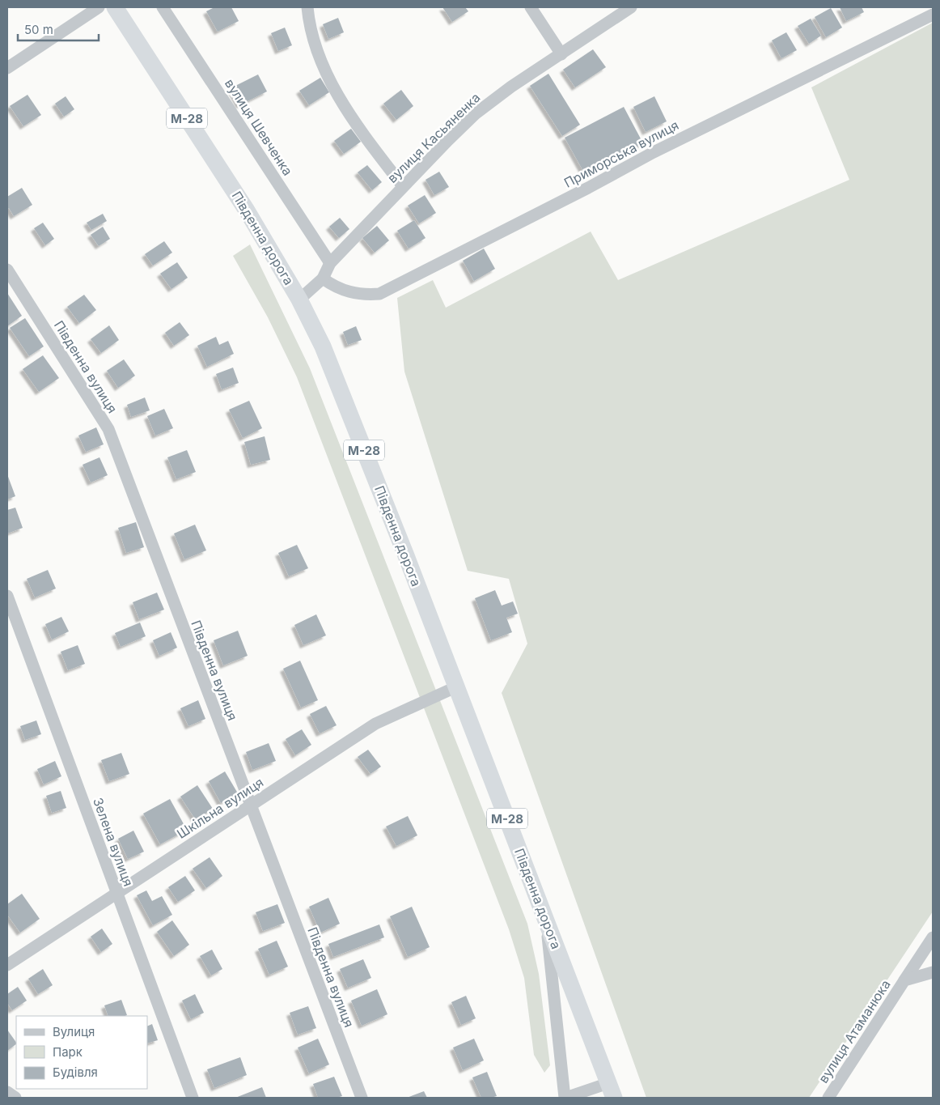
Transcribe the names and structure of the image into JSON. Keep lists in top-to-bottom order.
{
  "streets": {
    "highway": ["М-28", "Південна дорога"],
    "street": [
      "вулиця Шевченка",
      "вулиця Касьяненка",
      "Приморська вулиця",
      "Південна вулиця",
      "Шкільна вулиця",
      "Зелена вулиця",
      "вулиця Атаманюка"
    ]
  },
  "crossings": [
    ["вулиця Шевченка", "вулиця Касьяненка"],
    ["вулиця Касьяненка", "Приморська вулиця"],
    ["вулиця Касьяненка", "Південна дорога"],
    ["Південна дорога", "Шкільна вулиця"],
    ["Південна вулиця", "Шкільна вулиця"],
    ["Шкільна вулиця", "Зелена вулиця"]
  ],
  "legend": ["Вулиця", "Парк", "Будівля"],
  "scale_bar": "50 m"
}
